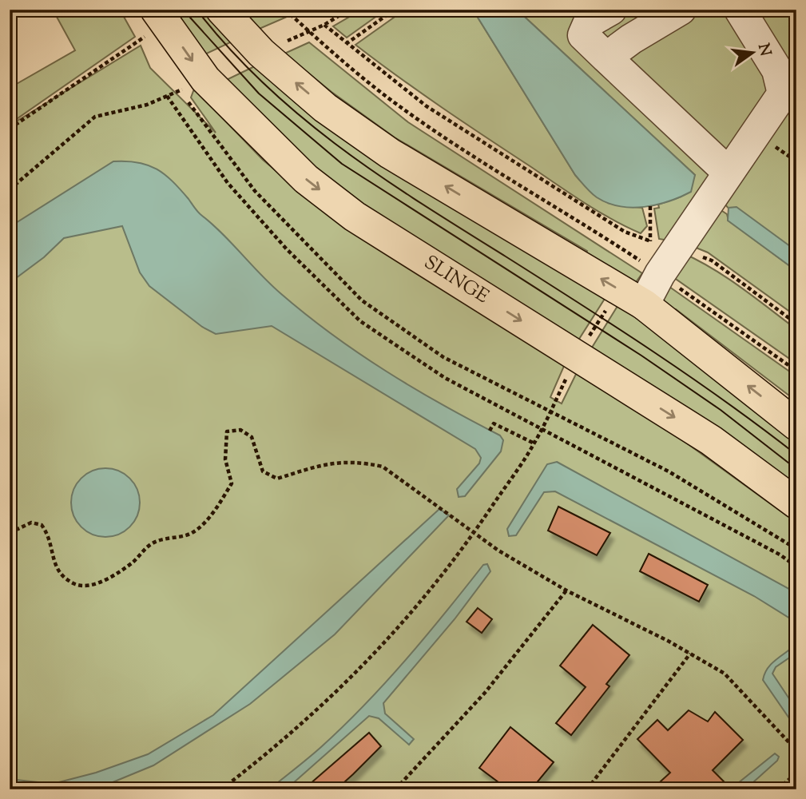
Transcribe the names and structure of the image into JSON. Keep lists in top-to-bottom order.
{
  "streets": {
    "main road": ["SLINGE"]
  },
  "north": "right"
}
